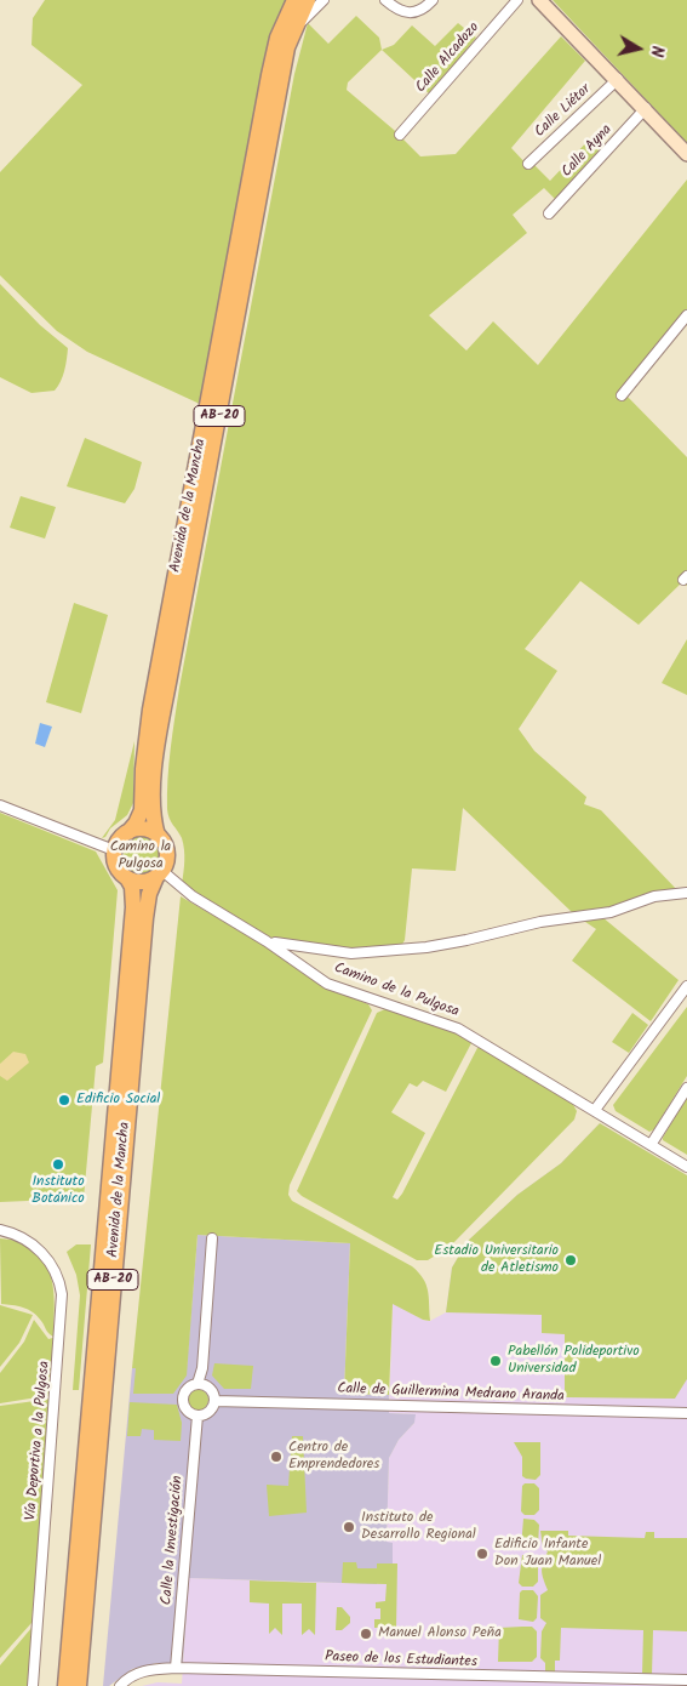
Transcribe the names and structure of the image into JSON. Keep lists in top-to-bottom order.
{
  "streets": {
    "main road": ["AB-20", "Avenida de la Mancha"],
    "street": [
      "Calle Alcadozo",
      "Calle Liétor",
      "Calle Ayna",
      "Camino de la Pulgosa",
      "Calle de Guillermina Medrano Aranda",
      "Vía Deportiva a la Pulgosa",
      "Calle la Investigación",
      "Paseo de los Estudiantes"
    ]
  },
  "crossings": [
    ["AB-20", "Avenida de la Mancha"],
    ["AB-20", "Camino de la Pulgosa"],
    ["Avenida de la Mancha", "Camino de la Pulgosa"],
    ["Calle de Guillermina Medrano Aranda", "Calle la Investigación"],
    ["Calle la Investigación", "Paseo de los Estudiantes"]
  ],
  "parks": ["Camino la Pulgosa"],
  "places": [
    "Edificio Social",
    "Instituto Botánico",
    "Estadio Universitario de Atletismo",
    "Pabellón Polideportivo Universidad",
    "Centro de Emprendedores",
    "Instituto de Desarrollo Regional",
    "Edificio Infante Don Juan Manuel",
    "Manuel Alonso Peña"
  ],
  "north": "right"
}
